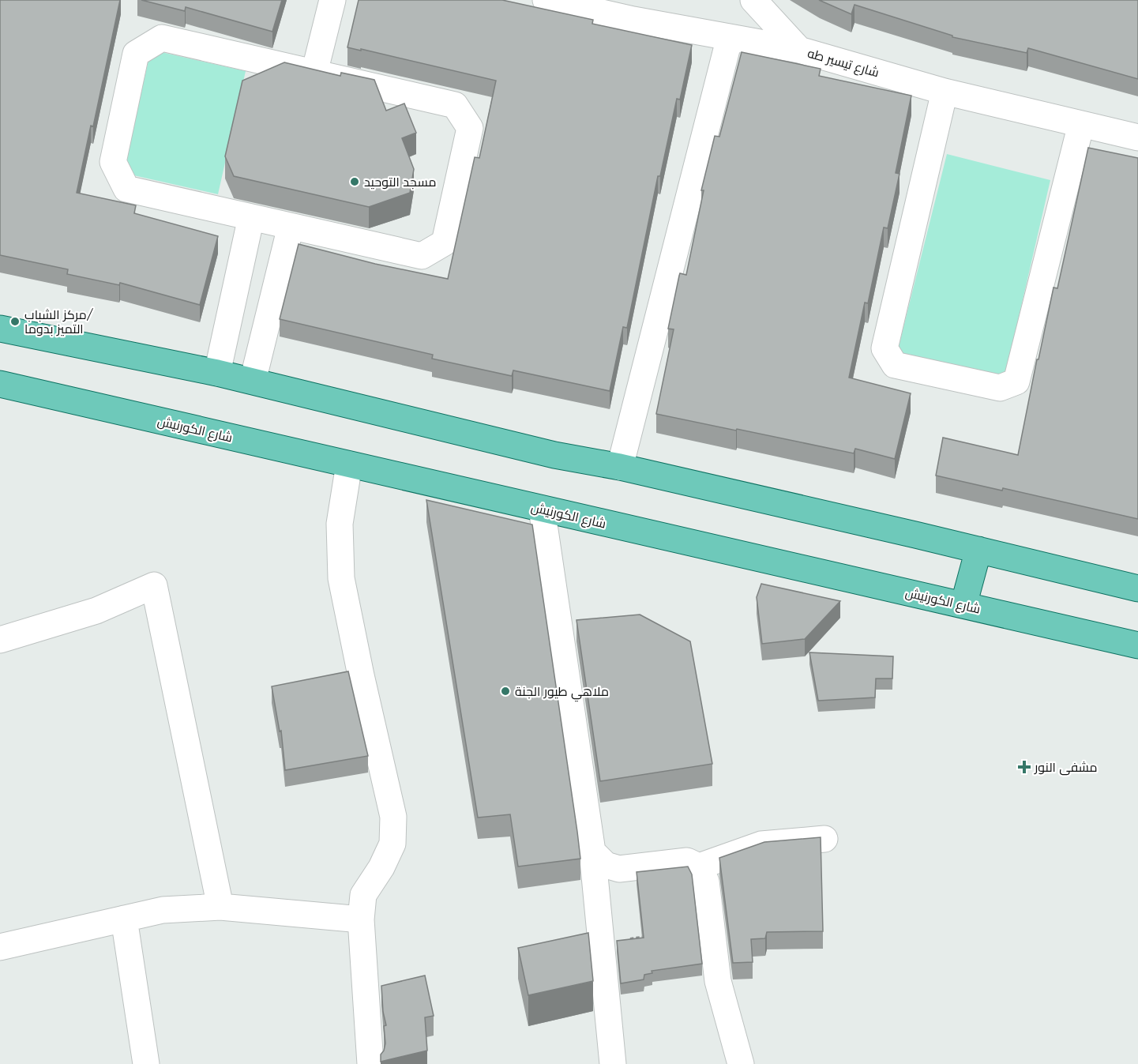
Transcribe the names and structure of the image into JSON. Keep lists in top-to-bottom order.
{
  "streets": {
    "main road": ["شارع الكورنيش"],
    "street": ["شارع تيسير طه"]
  },
  "places": {
    "other": ["مسجد التوحيد", "مركز الشباب/ التميز بدوما", "ملاهي طيور الجنة"],
    "health": ["مشفى النور"]
  }
}
